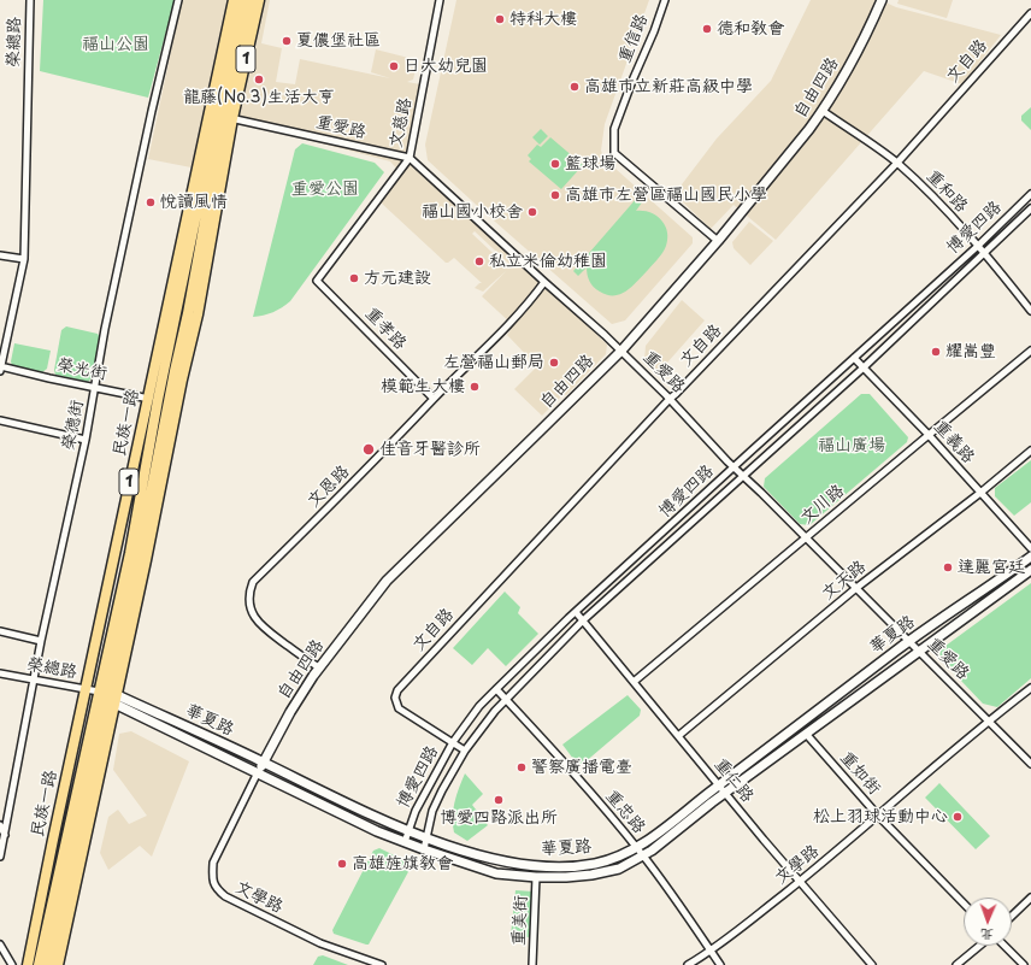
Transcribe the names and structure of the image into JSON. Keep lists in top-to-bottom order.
{
  "streets": {
    "main road": ["1", "民族一路"],
    "street": [
      "重信路",
      "榮總路",
      "文自路",
      "自由四路",
      "文慈路",
      "重愛路",
      "重和路",
      "博愛四路",
      "重孝路",
      "榮光街",
      "榮德街",
      "重義路",
      "文恩路",
      "文川路",
      "文天路",
      "華夏路",
      "重如街",
      "重仁路",
      "重忠路",
      "文學路",
      "重美街"
    ]
  },
  "crossings": [
    ["重信路", "自由四路"],
    ["榮總路", "榮光街"],
    ["榮總路", "民族一路"],
    ["榮總路", "榮德街"],
    ["文自路", "重愛路"],
    ["文自路", "重和路"],
    ["文自路", "博愛四路"],
    ["自由四路", "重愛路"],
    ["自由四路", "重和路"],
    ["自由四路", "文恩路"],
    ["自由四路", "華夏路"],
    ["自由四路", "文學路"],
    ["文慈路", "重愛路"],
    ["文慈路", "重孝路"],
    ["重愛路", "博愛四路"],
    ["重愛路", "民族一路"],
    ["重愛路", "文恩路"],
    ["重愛路", "文川路"],
    ["重愛路", "文天路"],
    ["重愛路", "華夏路"],
    ["重愛路", "文學路"],
    ["重和路", "博愛四路"],
    ["博愛四路", "重義路"],
    ["博愛四路", "華夏路"],
    ["博愛四路", "重仁路"],
    ["博愛四路", "重忠路"],
    ["重孝路", "文恩路"],
    ["榮光街", "民族一路"],
    ["榮光街", "榮德街"],
    ["民族一路", "華夏路"],
    ["重義路", "文川路"],
    ["重義路", "文天路"],
    ["文川路", "重仁路"],
    ["文天路", "重仁路"],
    ["華夏路", "重如街"],
    ["華夏路", "重仁路"],
    ["華夏路", "重忠路"],
    ["華夏路", "文學路"],
    ["華夏路", "重美街"],
    ["重如街", "文學路"],
    ["重仁路", "文學路"],
    ["重忠路", "文學路"]
  ],
  "parks": ["福山公園", "重愛公園", "福山廣場"],
  "places": [
    "特科大樓",
    "德和教會",
    "夏儂堡社區",
    "日大幼兒園",
    "龍藤(No.3)生活大亨",
    "高雄市立新莊高級中學",
    "籃球場",
    "高雄市左營區福山國民小學",
    "悅讀風情",
    "福山國小校舍",
    "私立米倫幼稚園",
    "方元建設",
    "耀嵩豐",
    "左營福山郵局",
    "模範生大樓",
    "佳音牙醫診所",
    "達麗宮廷",
    "警察廣播電臺",
    "博愛四路派出所",
    "松上羽球活動中心",
    "高雄旌旗教會"
  ],
  "north": "bottom"
}
